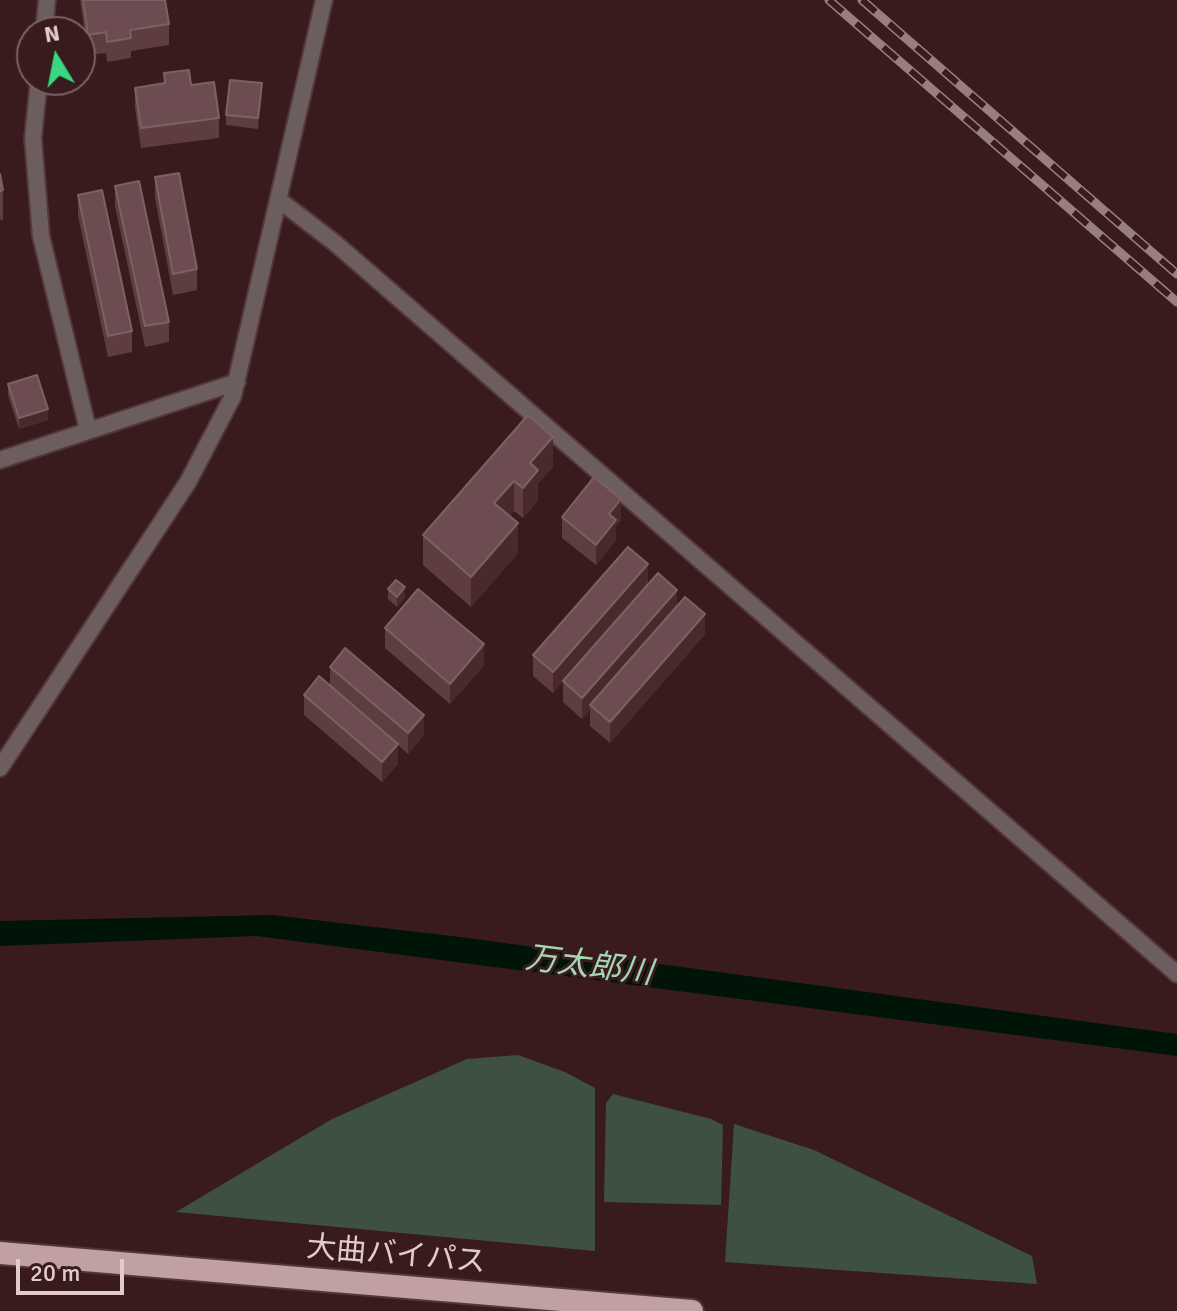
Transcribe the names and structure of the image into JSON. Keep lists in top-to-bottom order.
{
  "streets": {
    "highway": ["大曲バイパス"]
  },
  "water": ["万太郎川"],
  "scale_bar": "20 m",
  "north": "top"
}
